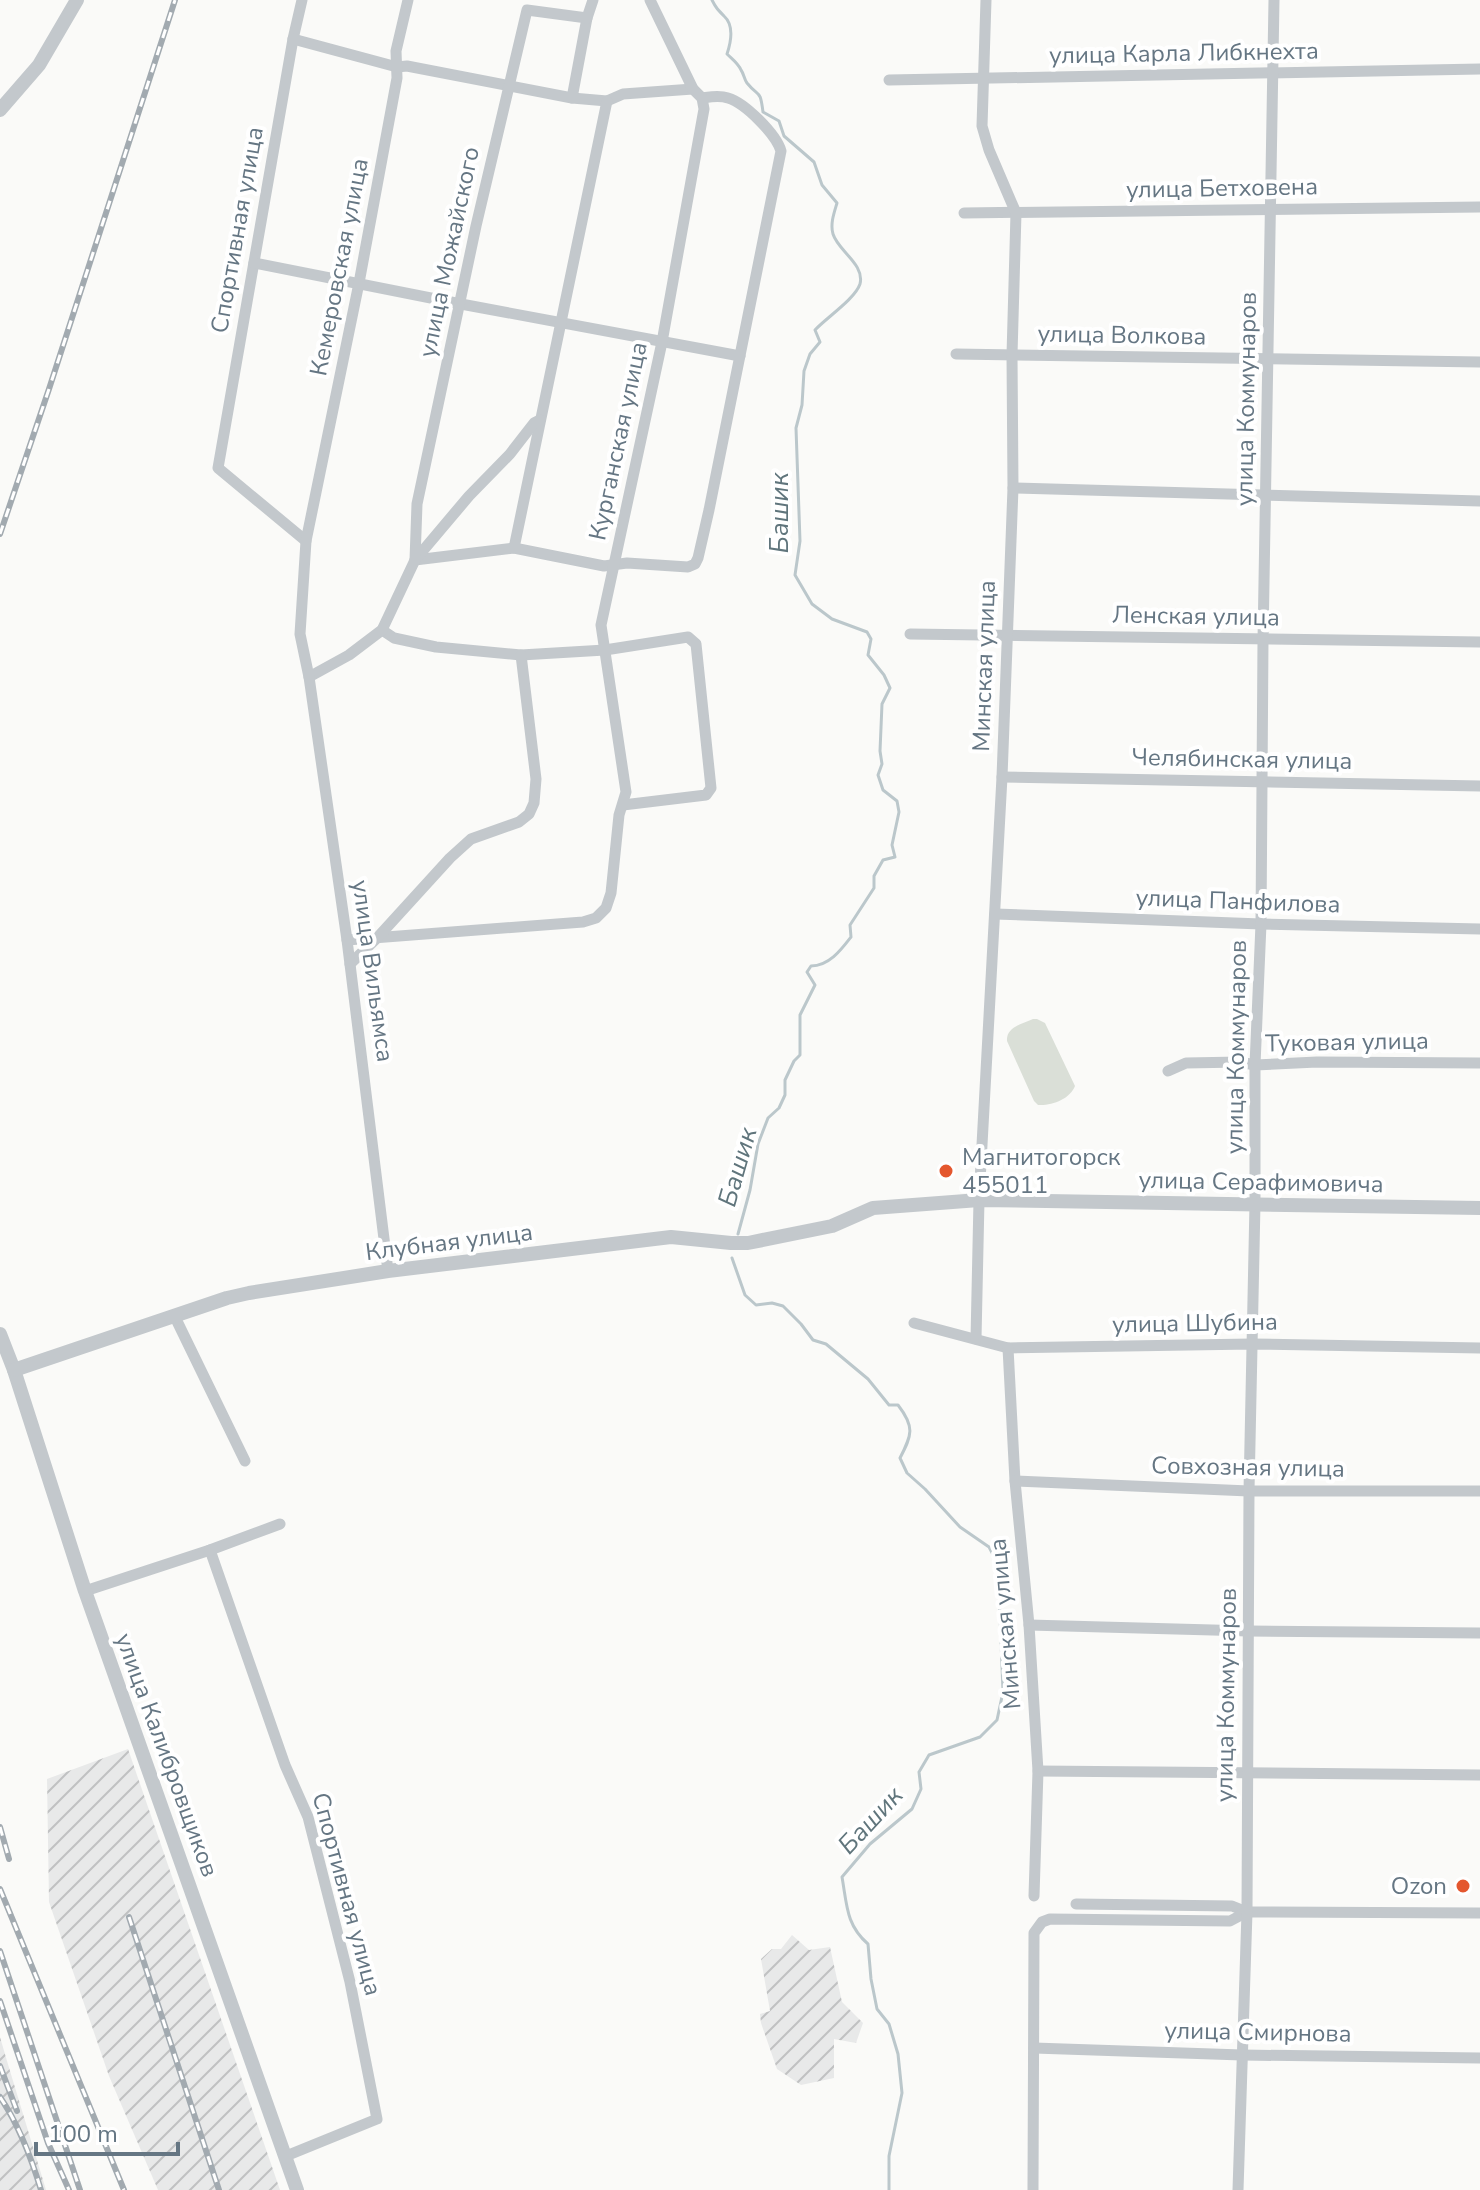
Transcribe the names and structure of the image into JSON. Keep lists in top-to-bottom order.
{
  "streets": {
    "street": [
      "улица Карла Либкнехта",
      "улица Бетховена",
      "Спортивная улица",
      "улица Можайского",
      "Кемеровская улица",
      "улица Волкова",
      "улица Коммунаров",
      "Курганская улица",
      "Ленская улица",
      "Минская улица",
      "Челябинская улица",
      "улица Панфилова",
      "улица Вильямса",
      "Туковая улица",
      "улица Серафимовича",
      "Клубная улица",
      "улица Шубина",
      "Совхозная улица",
      "улица Калибровщиков",
      "улица Смирнова"
    ]
  },
  "crossings": [
    ["улица Карла Либкнехта", "улица Коммунаров"],
    ["улица Карла Либкнехта", "Минская улица"],
    ["улица Бетховена", "улица Коммунаров"],
    ["улица Бетховена", "Минская улица"],
    ["Спортивная улица", "Кемеровская улица"],
    ["Спортивная улица", "улица Калибровщиков"],
    ["Кемеровская улица", "улица Вильямса"],
    ["улица Волкова", "улица Коммунаров"],
    ["улица Волкова", "Минская улица"],
    ["улица Коммунаров", "Ленская улица"],
    ["улица Коммунаров", "Челябинская улица"],
    ["улица Коммунаров", "улица Панфилова"],
    ["улица Коммунаров", "Туковая улица"],
    ["улица Коммунаров", "улица Серафимовича"],
    ["улица Коммунаров", "улица Шубина"],
    ["улица Коммунаров", "Совхозная улица"],
    ["улица Коммунаров", "улица Смирнова"],
    ["Ленская улица", "Минская улица"],
    ["Минская улица", "Челябинская улица"],
    ["Минская улица", "улица Панфилова"],
    ["Минская улица", "улица Серафимовича"],
    ["Минская улица", "улица Шубина"],
    ["Минская улица", "Совхозная улица"],
    ["улица Вильямса", "Клубная улица"],
    ["улица Серафимовича", "Клубная улица"],
    ["Клубная улица", "улица Калибровщиков"]
  ],
  "water": ["Башик"],
  "places": ["Магнитогорск 455011", "Ozon"],
  "scale_bar": "100 m"
}
